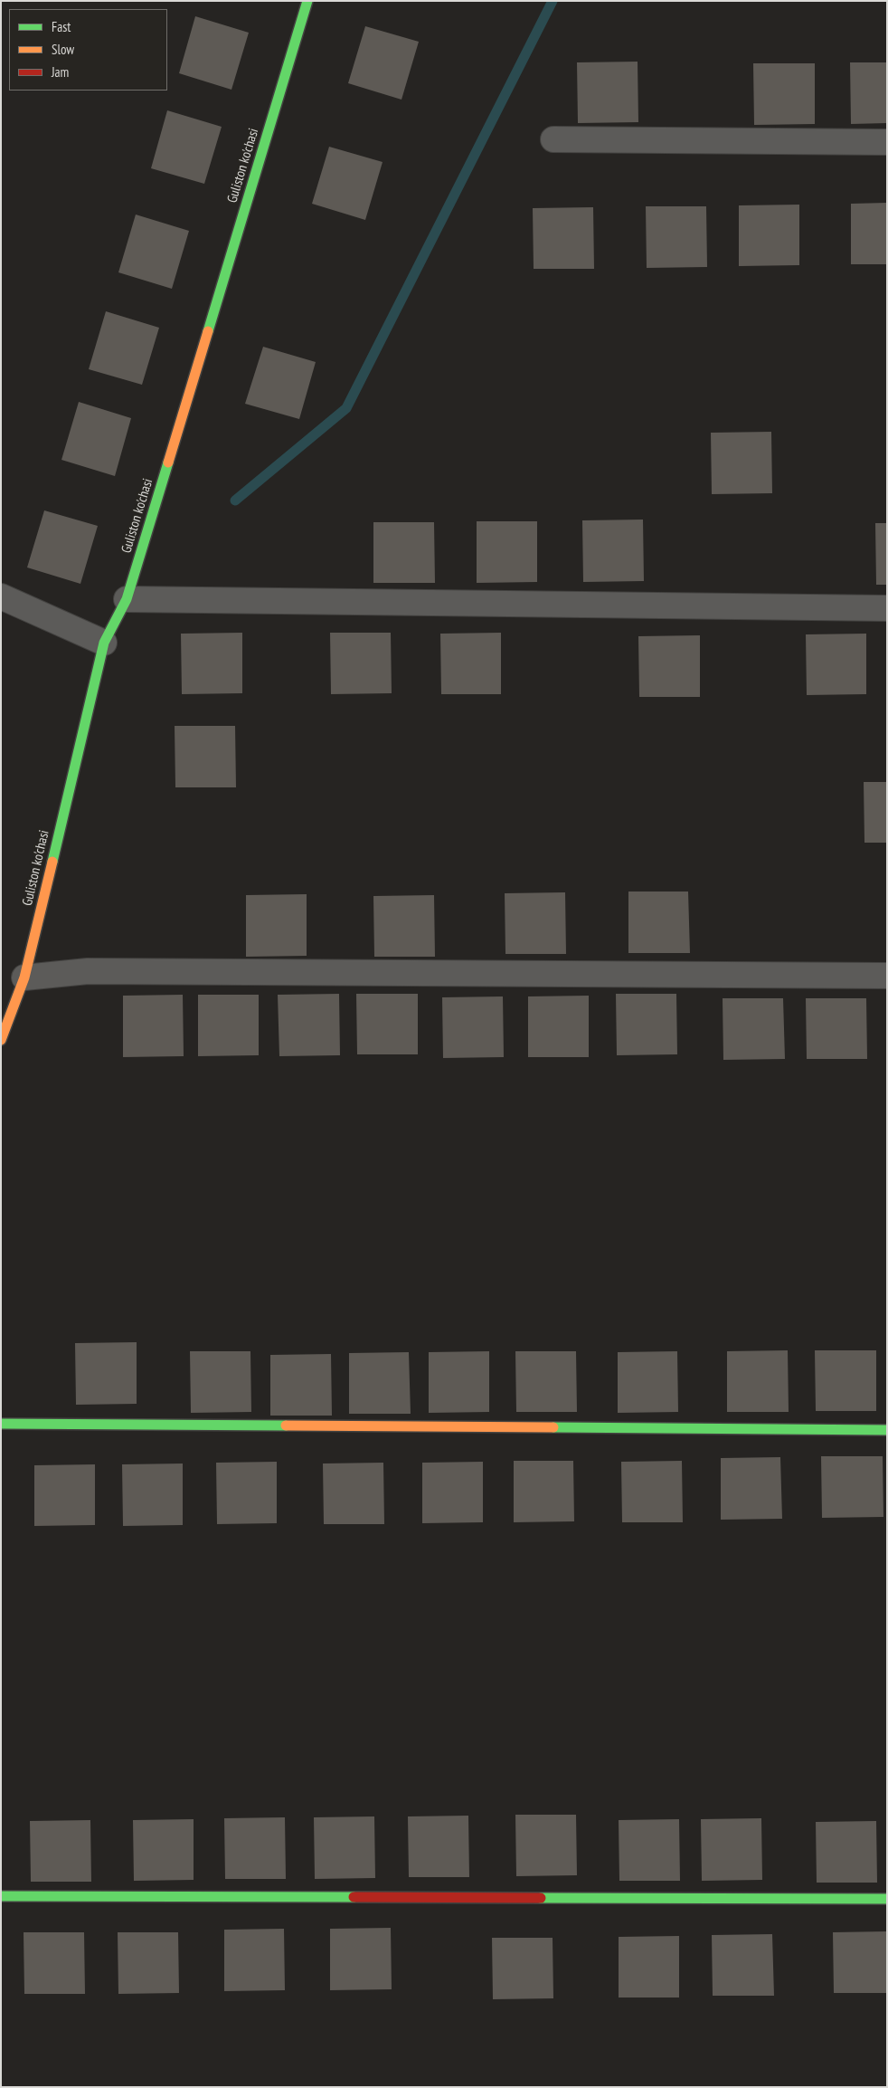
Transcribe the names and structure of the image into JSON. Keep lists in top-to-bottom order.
{
  "streets": {
    "street": ["Guliston ko'chasi"]
  },
  "legend": ["Fast", "Slow", "Jam"]
}
